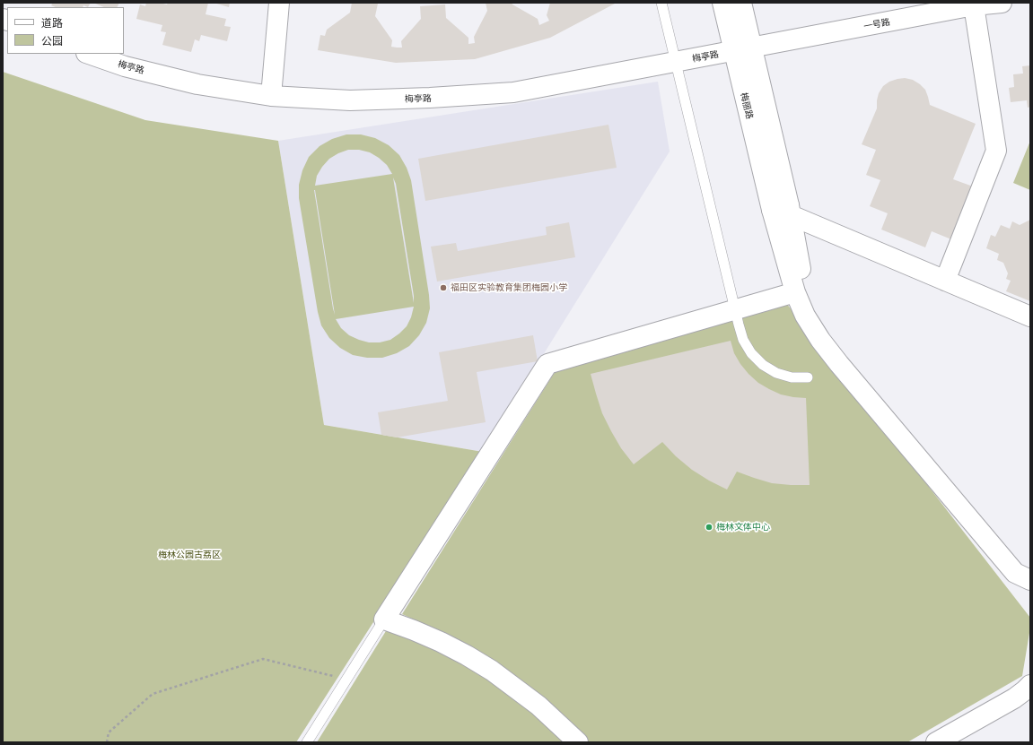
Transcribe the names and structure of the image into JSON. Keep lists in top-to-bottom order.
{
  "streets": {
    "street": ["一号路", "梅亭路", "梅丽路"]
  },
  "crossings": [
    ["一号路", "梅亭路"],
    ["一号路", "梅丽路"],
    ["梅亭路", "梅丽路"]
  ],
  "parks": ["梅林公园古荔区"],
  "places": ["福田区实验教育集团梅园小学", "梅林文体中心"],
  "legend": ["道路", "公园"]
}
